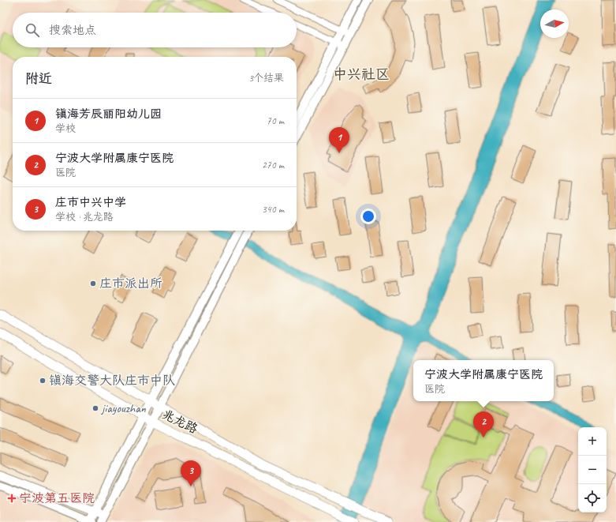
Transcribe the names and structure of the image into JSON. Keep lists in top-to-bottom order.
{
  "streets": {
    "main road": ["兆龙路"]
  },
  "districts": ["中兴社区"],
  "places": {
    "other": ["庄市派出所", "镇海交警大队庄市中队", "jiayouzhan"],
    "health": ["宁波第五医院"]
  },
  "north": "right",
  "page": {
    "search": "搜索地点",
    "heading": ["附近", "3个结果"],
    "list": [
      {
        "mark": "1",
        "name": "镇海芳辰丽阳幼儿园",
        "note": "学校",
        "value": "70 m"
      },
      {
        "mark": "2",
        "name": "宁波大学附属康宁医院",
        "note": "医院",
        "value": "270 m"
      },
      {
        "mark": "3",
        "name": "庄市中兴中学",
        "note": "学校 · 兆龙路",
        "value": "340 m"
      }
    ],
    "pins": ["1", "2", "3"],
    "popup": ["宁波大学附属康宁医院", "医院"],
    "map_buttons": ["+", "−"]
  }
}
